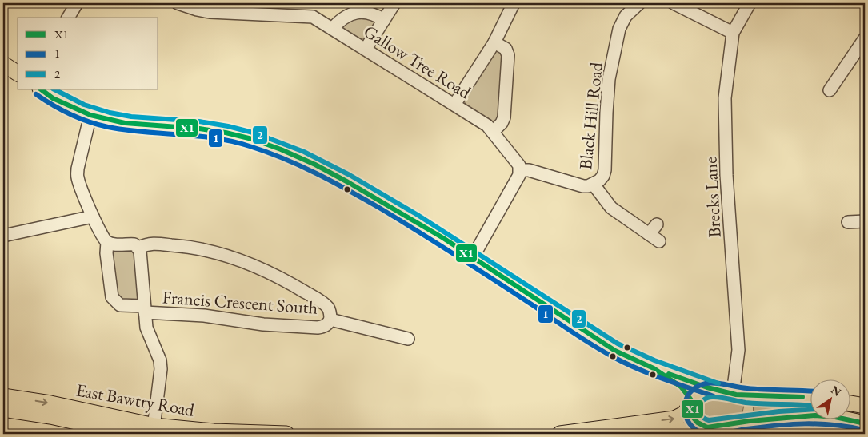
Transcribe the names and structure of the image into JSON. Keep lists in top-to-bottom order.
{
  "streets": {
    "main road": ["East Bawtry Road"],
    "street": [
      "Gallow Tree Road",
      "Black Hill Road",
      "Brecks Lane",
      "Francis Crescent South"
    ]
  },
  "crossings": [
    ["Gallow Tree Road", "Black Hill Road"]
  ],
  "lines": ["transit line X1", "transit line 2", "transit line 1"],
  "legend": ["X1", "1", "2"],
  "north": "top right"
}
